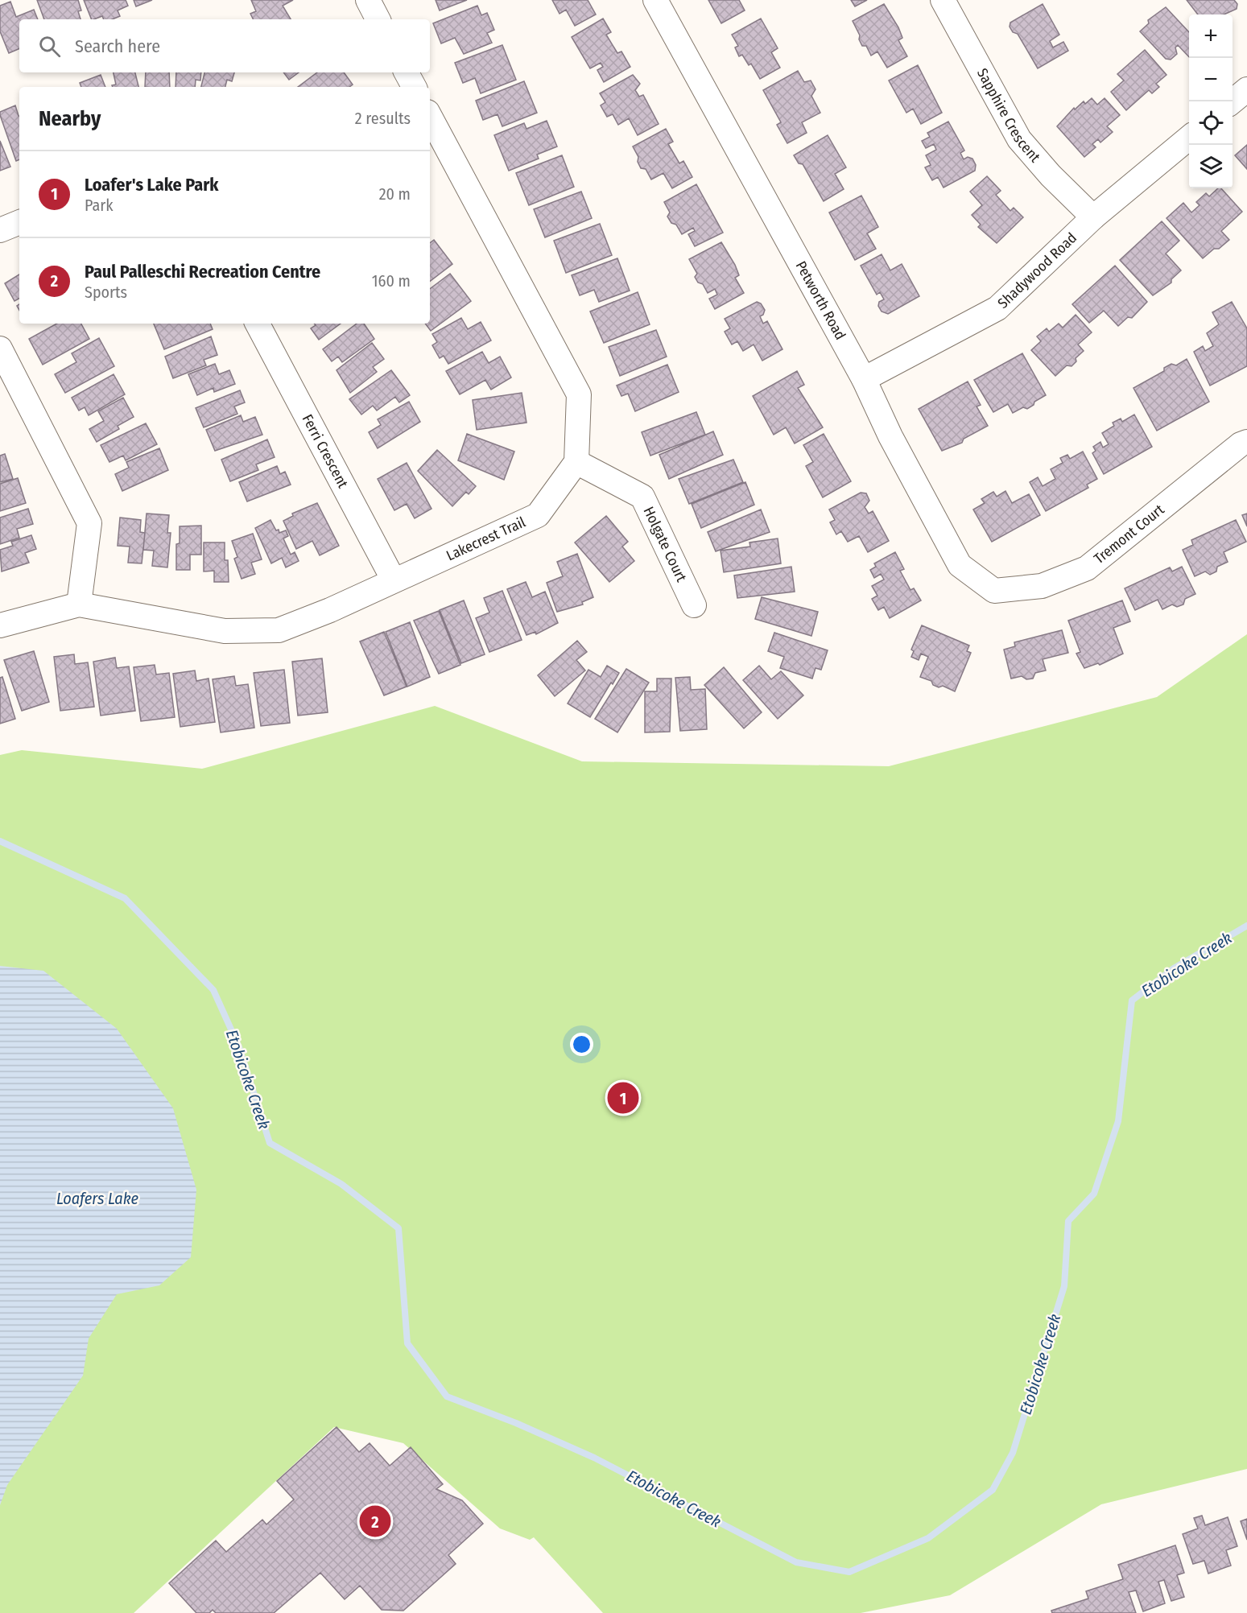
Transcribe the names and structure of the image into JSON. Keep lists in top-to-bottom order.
{
  "streets": {
    "street": [
      "Sapphire Crescent",
      "Shadywood Road",
      "Petworth Road",
      "Ferri Crescent",
      "Tremont Court",
      "Lakecrest Trail",
      "Holgate Court"
    ]
  },
  "crossings": [
    ["Sapphire Crescent", "Shadywood Road"],
    ["Shadywood Road", "Petworth Road"],
    ["Petworth Road", "Tremont Court"],
    ["Ferri Crescent", "Lakecrest Trail"],
    ["Lakecrest Trail", "Holgate Court"]
  ],
  "water": ["Etobicoke Creek", "Loafers Lake"],
  "page": {
    "map_buttons": ["+", "−"],
    "search": "Search here",
    "heading": ["Nearby", "2 results"],
    "list": [
      {
        "mark": "1",
        "name": "Loafer's Lake Park",
        "note": "Park",
        "value": "20 m"
      },
      {
        "mark": "2",
        "name": "Paul Palleschi Recreation Centre",
        "note": "Sports",
        "value": "160 m"
      }
    ],
    "pins": ["1", "2"]
  }
}
